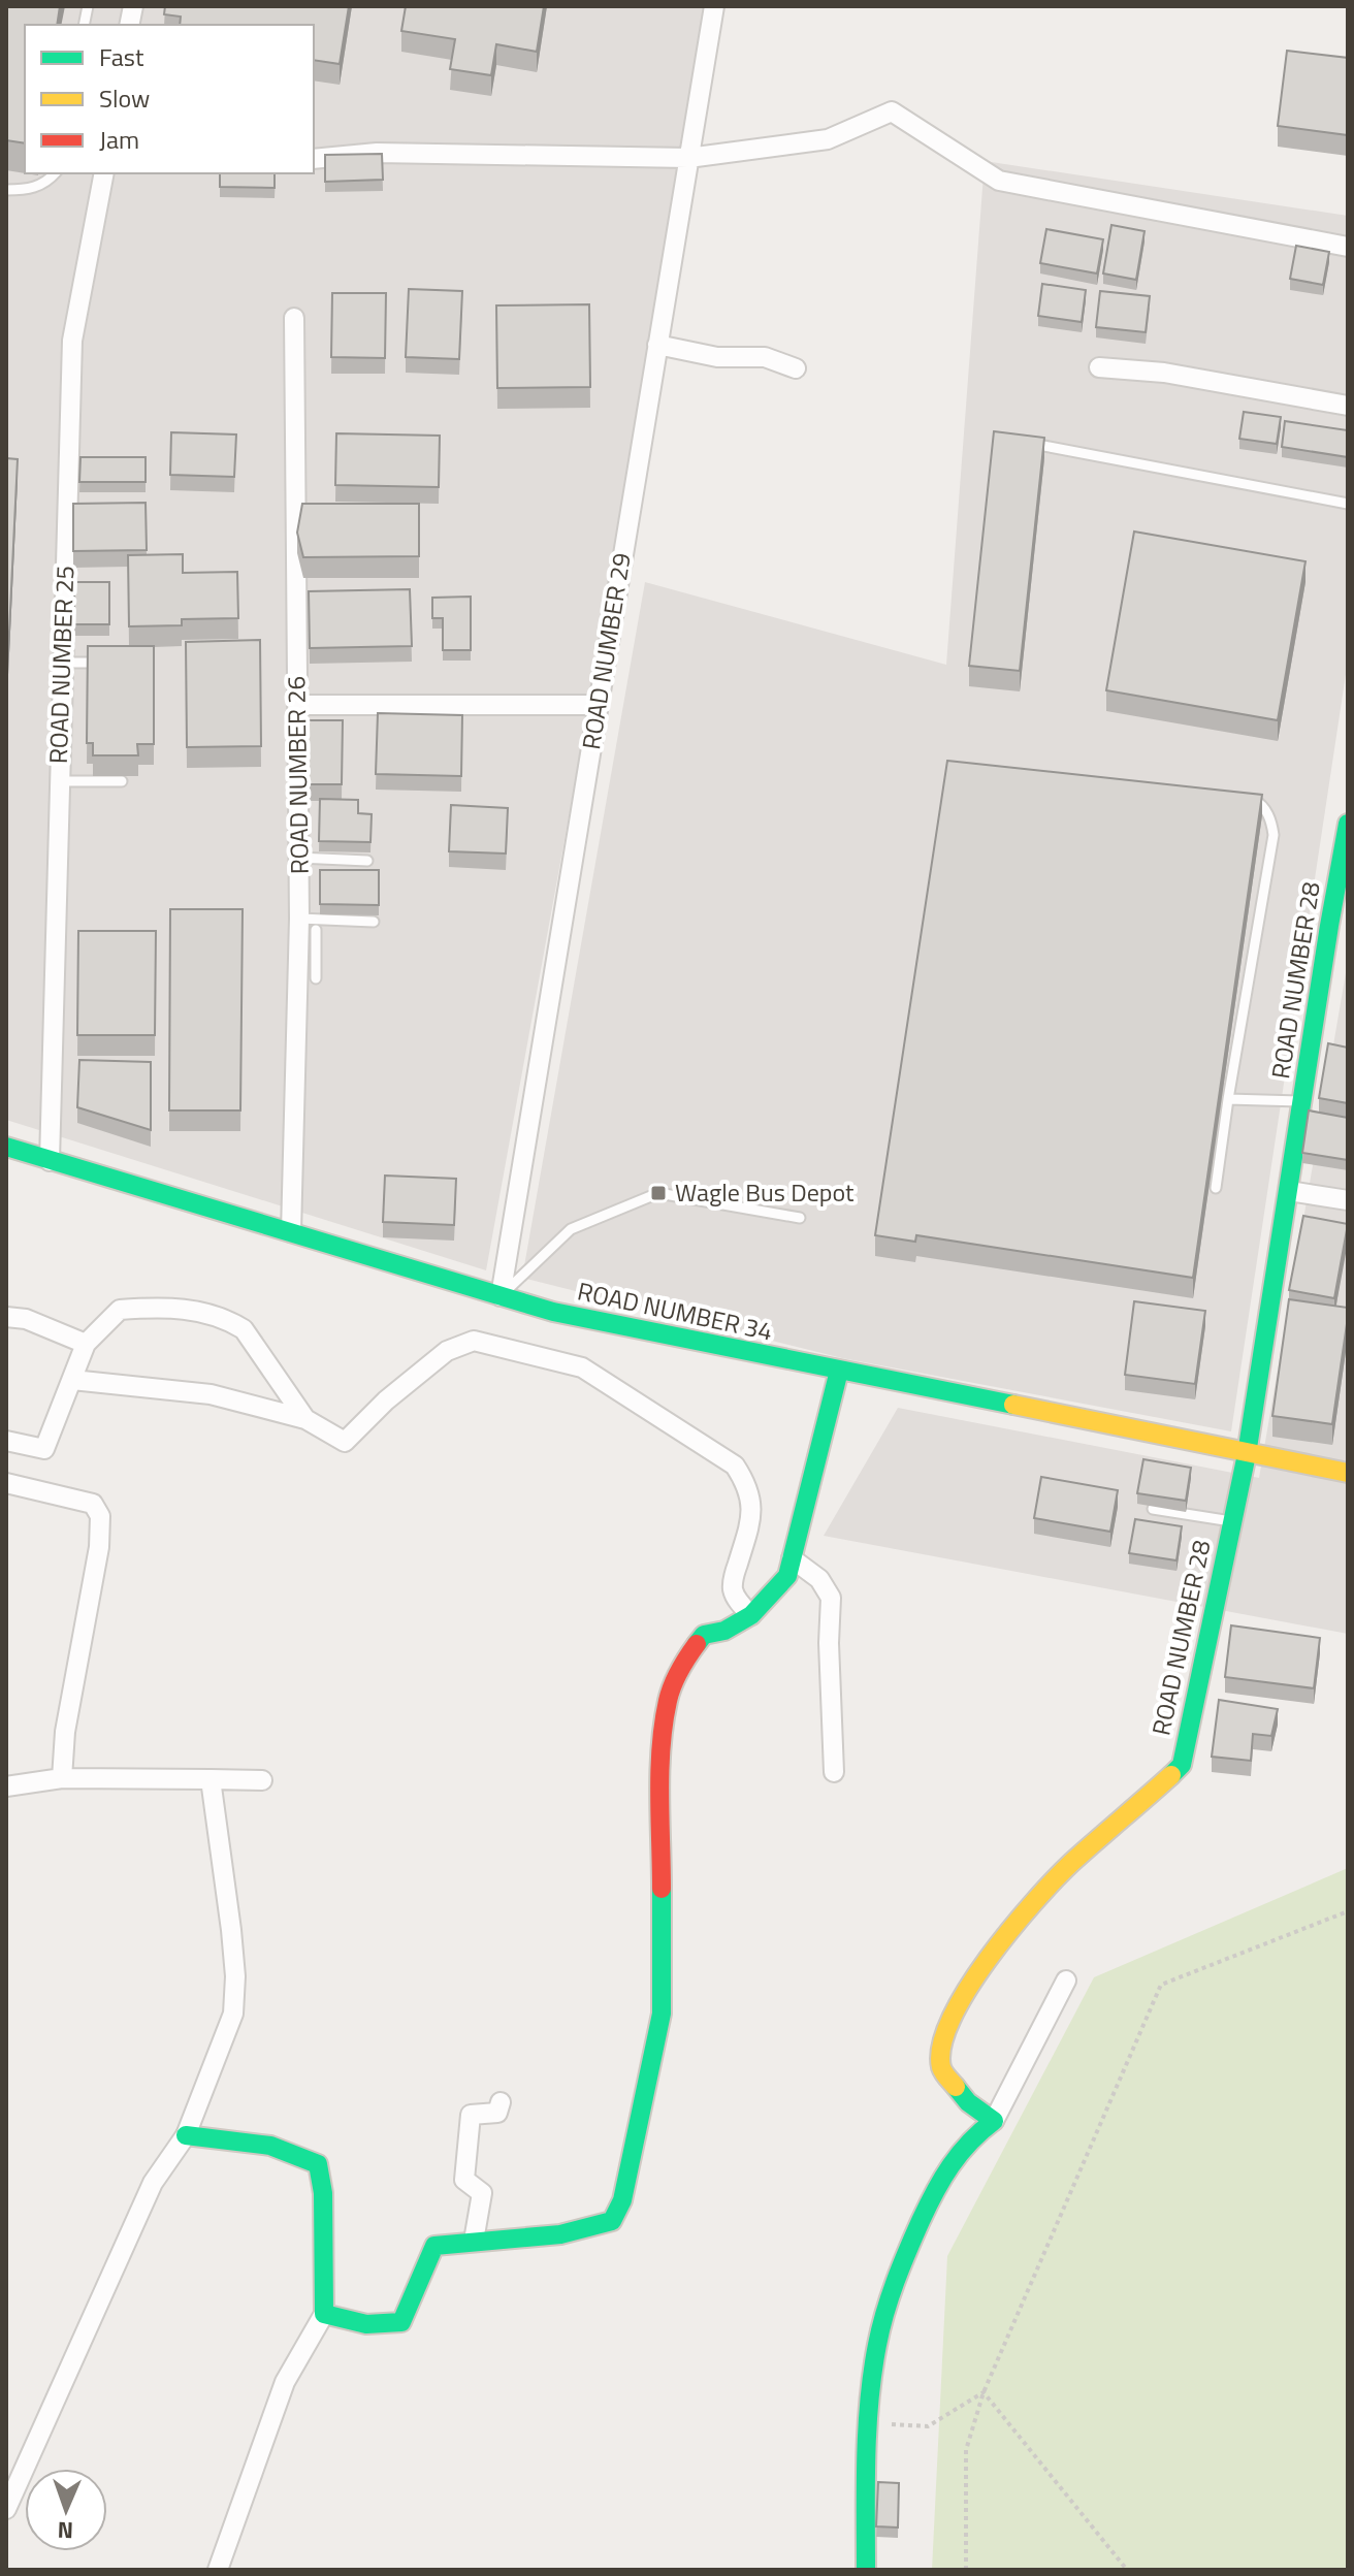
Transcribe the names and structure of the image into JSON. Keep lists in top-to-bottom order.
{
  "streets": {
    "street": [
      "ROAD NUMBER 29",
      "ROAD NUMBER 25",
      "ROAD NUMBER 26",
      "ROAD NUMBER 28",
      "ROAD NUMBER 34"
    ]
  },
  "crossings": [
    ["ROAD NUMBER 29", "ROAD NUMBER 34"],
    ["ROAD NUMBER 25", "ROAD NUMBER 34"],
    ["ROAD NUMBER 26", "ROAD NUMBER 34"],
    ["ROAD NUMBER 28", "ROAD NUMBER 34"]
  ],
  "places": {
    "transit": ["Wagle Bus Depot"]
  },
  "legend": ["Fast", "Slow", "Jam"],
  "north": "bottom"
}
